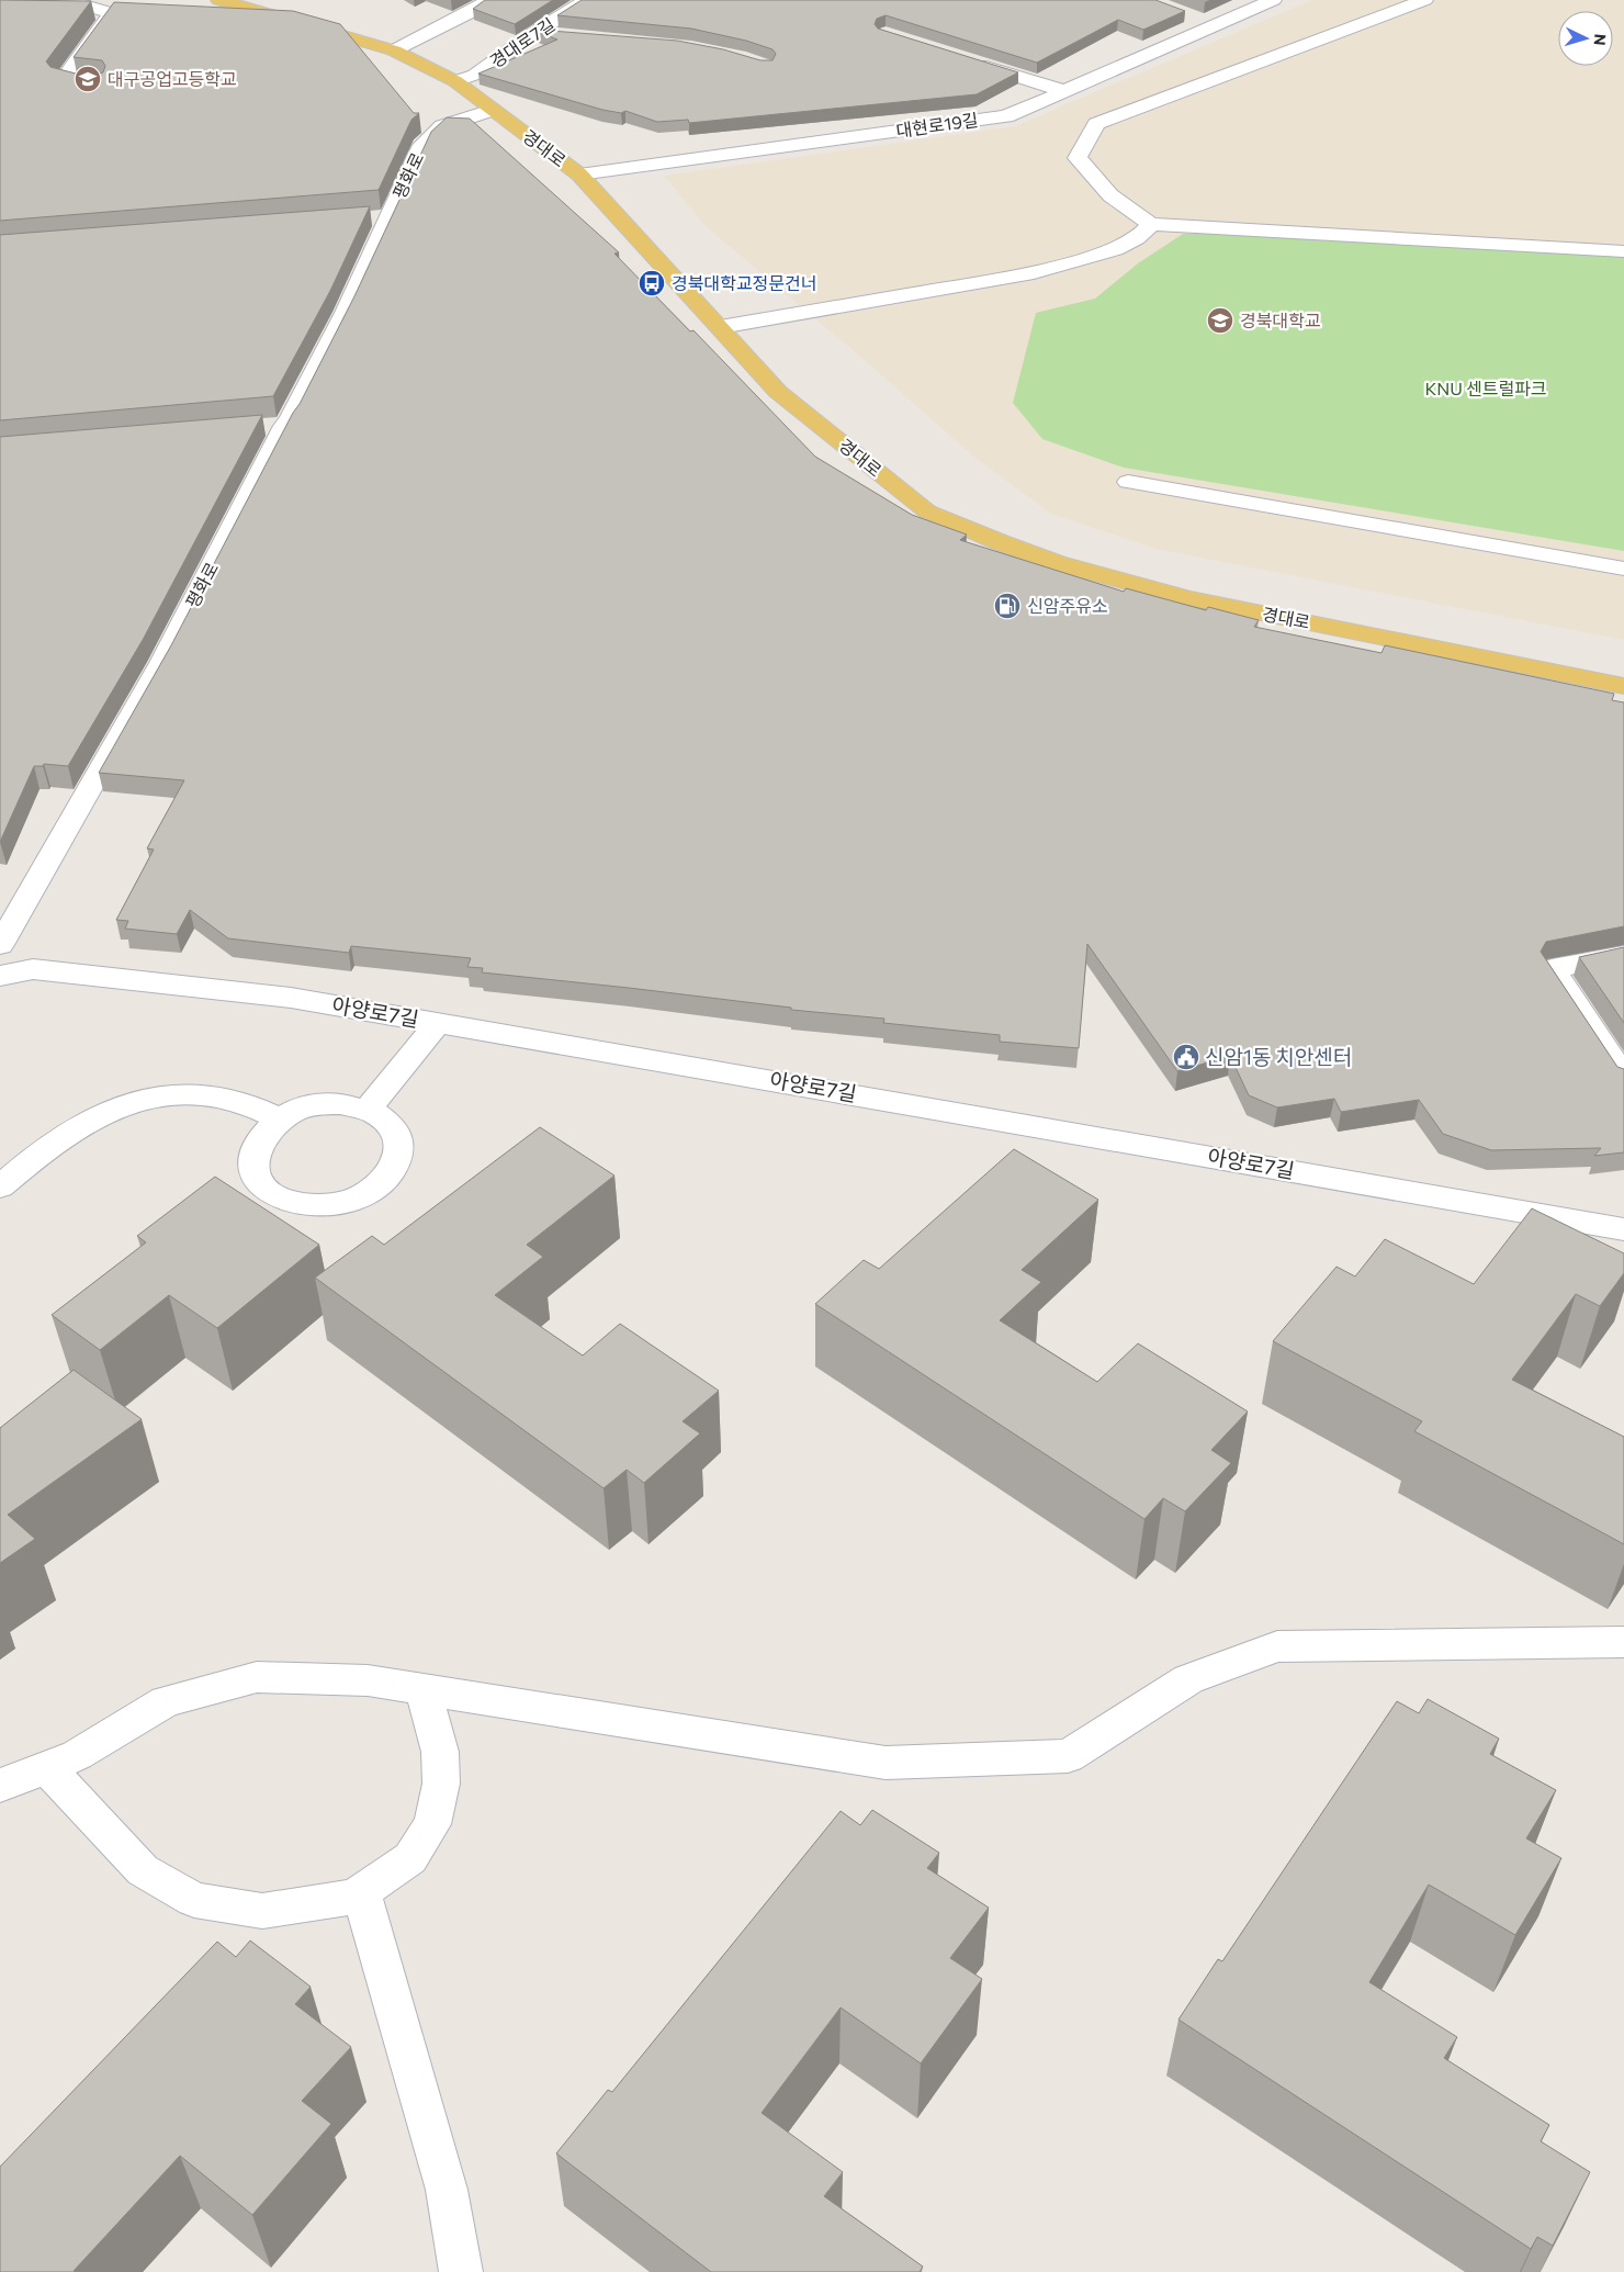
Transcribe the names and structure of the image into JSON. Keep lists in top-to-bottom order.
{
  "streets": {
    "main road": ["경대로"],
    "street": [
      "경대로7길",
      "대현로19길",
      "평화로",
      "아양로7길"
    ]
  },
  "crossings": [
    ["경대로7길", "경대로"],
    ["대현로19길", "경대로"],
    ["경대로", "평화로"]
  ],
  "parks": ["KNU 센트럴파크"],
  "places": {
    "school or university": ["대구공업고등학교", "경북대학교"],
    "bus stop": ["경북대학교정문건너"],
    "fuel station": ["신암주유소"],
    "public building": ["신암1동 치안센터"]
  },
  "north": "right"
}
